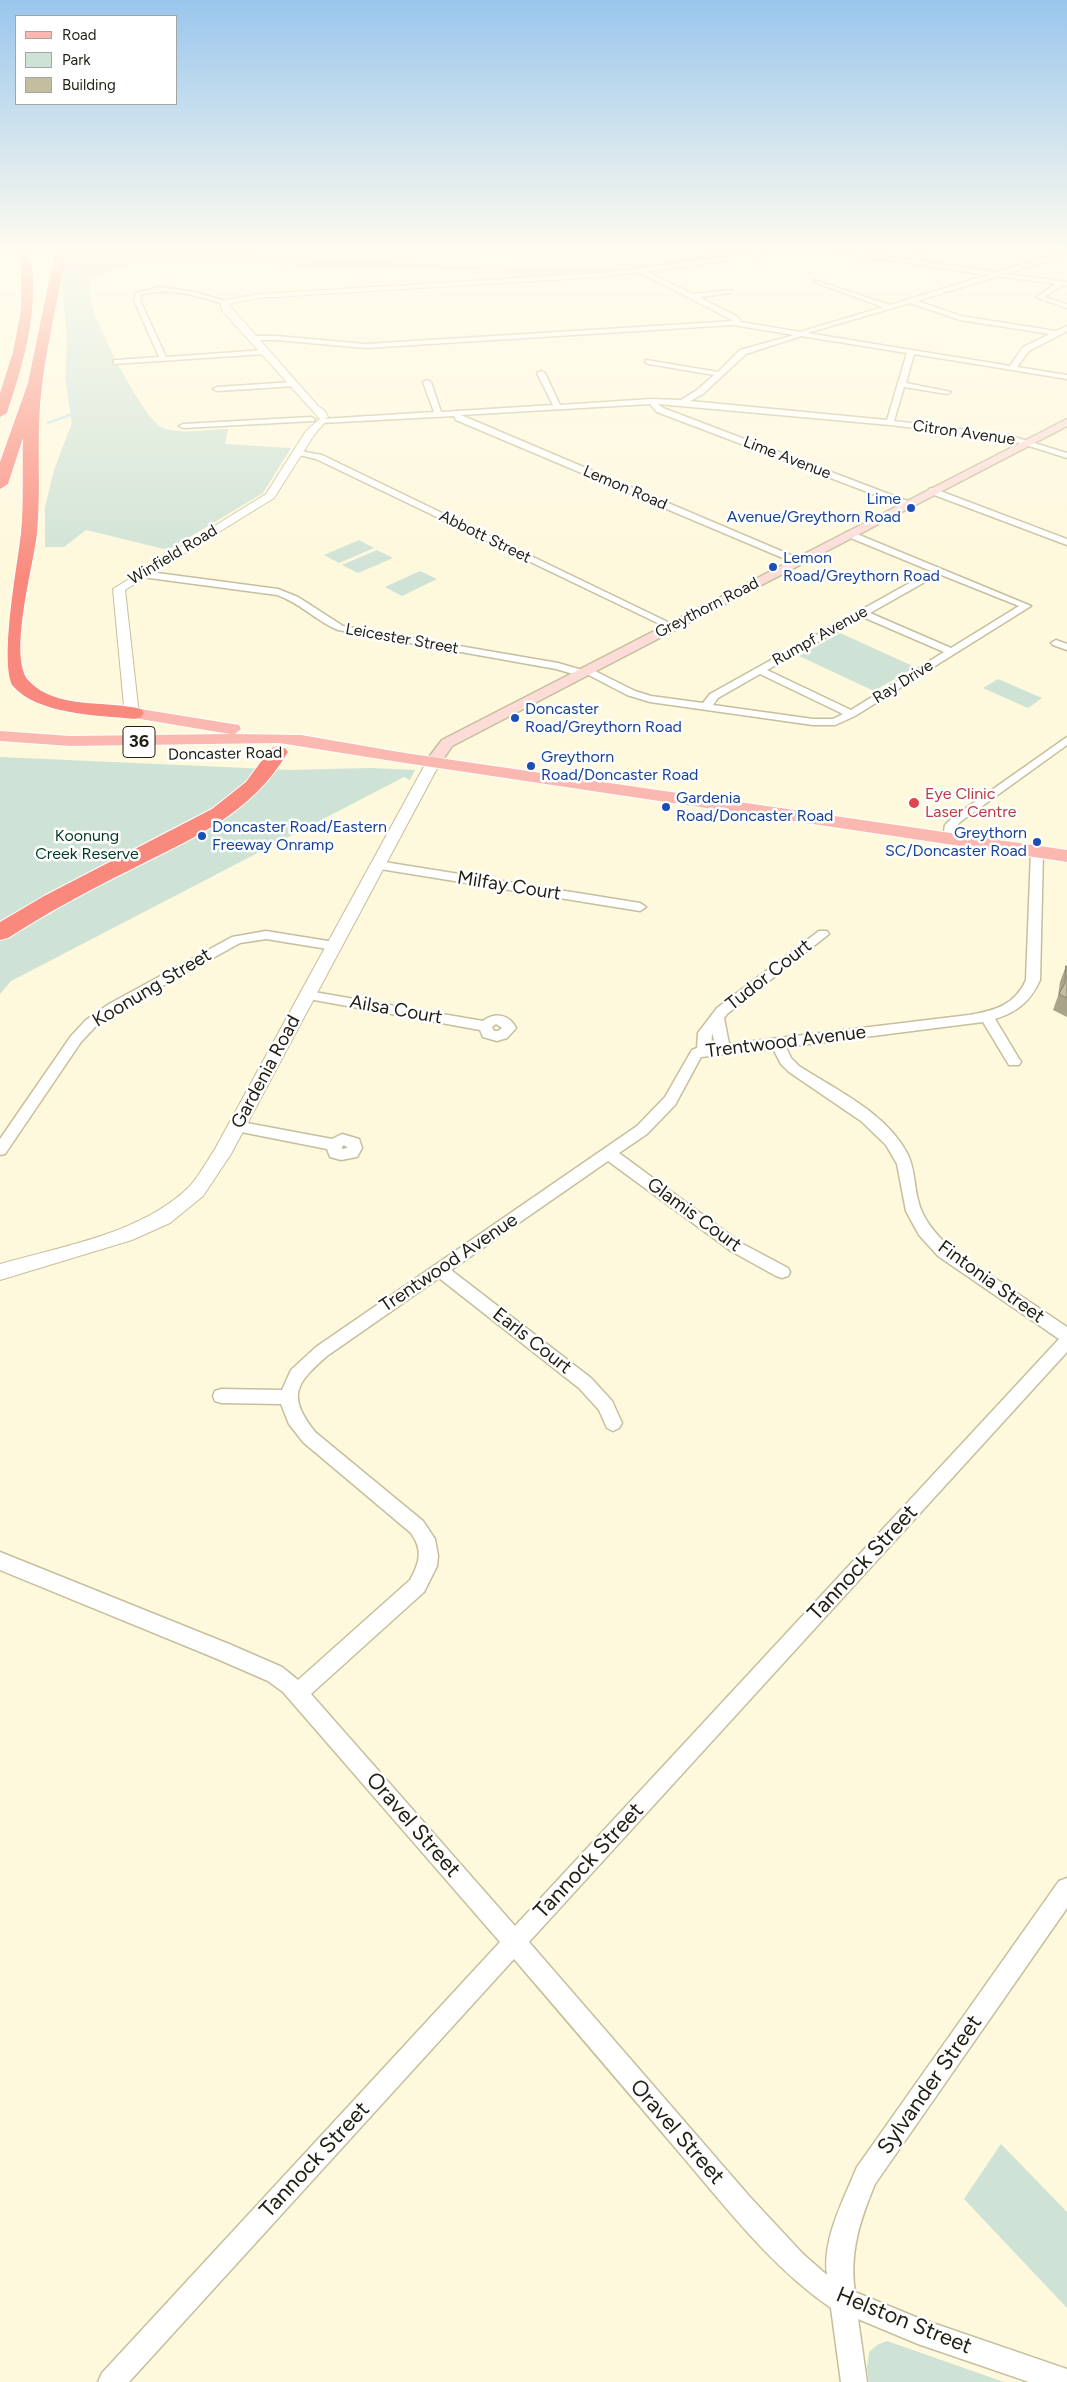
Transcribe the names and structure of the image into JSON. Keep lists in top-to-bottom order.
{
  "streets": {
    "highway": ["36"],
    "main road": ["Greythorn Road", "Doncaster Road"],
    "street": [
      "Citron Avenue",
      "Lime Avenue",
      "Lemon Road",
      "Abbott Street",
      "Winfield Road",
      "Rumpf Avenue",
      "Leicester Street",
      "Ray Drive",
      "Milfay Court",
      "Tudor Court",
      "Koonung Street",
      "Ailsa Court",
      "Trentwood Avenue",
      "Gardenia Road",
      "Glamis Court",
      "Fintonia Street",
      "Earls Court",
      "Tannock Street",
      "Oravel Street",
      "Sylvander Street",
      "Helston Street"
    ]
  },
  "crossings": [
    ["Citron Avenue", "Lime Avenue"],
    ["Citron Avenue", "Lemon Road"],
    ["Citron Avenue", "Winfield Road"],
    ["Citron Avenue", "Greythorn Road"],
    ["Lime Avenue", "Greythorn Road"],
    ["Lemon Road", "Greythorn Road"],
    ["Abbott Street", "Winfield Road"],
    ["Abbott Street", "Greythorn Road"],
    ["Winfield Road", "Leicester Street"],
    ["Winfield Road", "36"],
    ["Winfield Road", "Doncaster Road"],
    ["Greythorn Road", "Leicester Street"],
    ["Greythorn Road", "Ray Drive"],
    ["Greythorn Road", "Doncaster Road"],
    ["Greythorn Road", "Gardenia Road"],
    ["Rumpf Avenue", "Ray Drive"],
    ["Leicester Street", "Ray Drive"],
    ["36", "Doncaster Road"],
    ["Doncaster Road", "Trentwood Avenue"],
    ["Doncaster Road", "Gardenia Road"],
    ["Milfay Court", "Gardenia Road"],
    ["Tudor Court", "Trentwood Avenue"],
    ["Koonung Street", "Gardenia Road"],
    ["Ailsa Court", "Gardenia Road"],
    ["Trentwood Avenue", "Glamis Court"],
    ["Trentwood Avenue", "Fintonia Street"],
    ["Trentwood Avenue", "Earls Court"],
    ["Tannock Street", "Oravel Street"],
    ["Oravel Street", "Helston Street"],
    ["Sylvander Street", "Helston Street"]
  ],
  "parks": ["Koonung Creek Reserve"],
  "places": [
    "Lime Avenue/Greythorn Road",
    "Lemon Road/Greythorn Road",
    "Doncaster Road/Greythorn Road",
    "Greythorn Road/Doncaster Road",
    "Eye Clinic Laser Centre",
    "Gardenia Road/Doncaster Road",
    "Doncaster Road/Eastern Freeway Onramp",
    "Greythorn SC/Doncaster Road"
  ],
  "legend": ["Road", "Park", "Building"]
}
